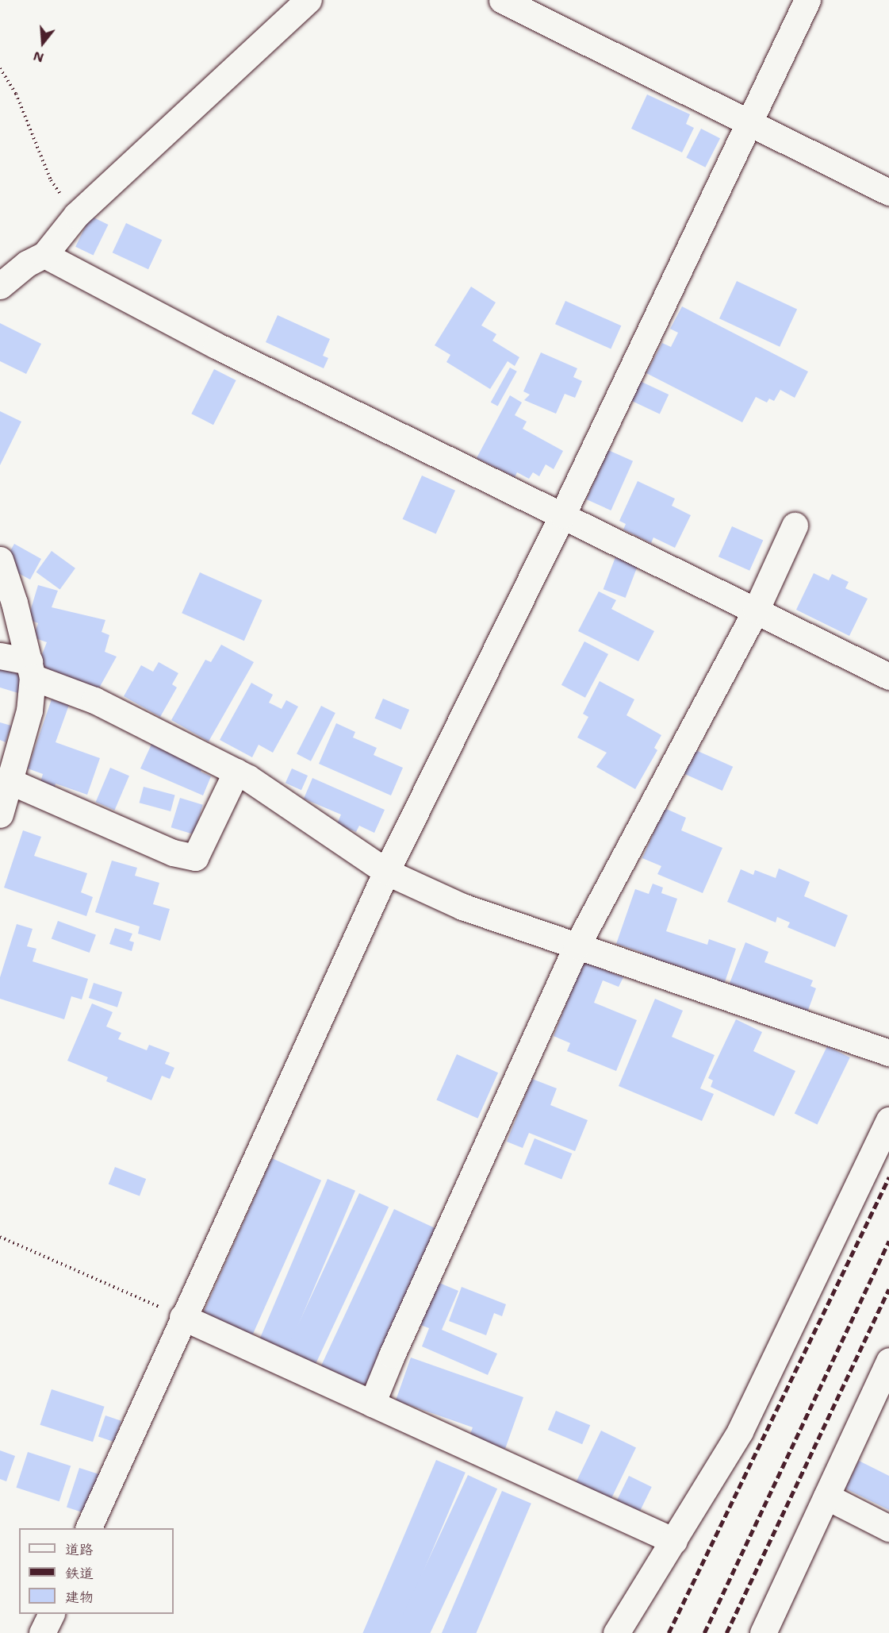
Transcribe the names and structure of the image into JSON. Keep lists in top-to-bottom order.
{
  "legend": ["道路", "鉄道", "建物"],
  "north": "bottom"
}
